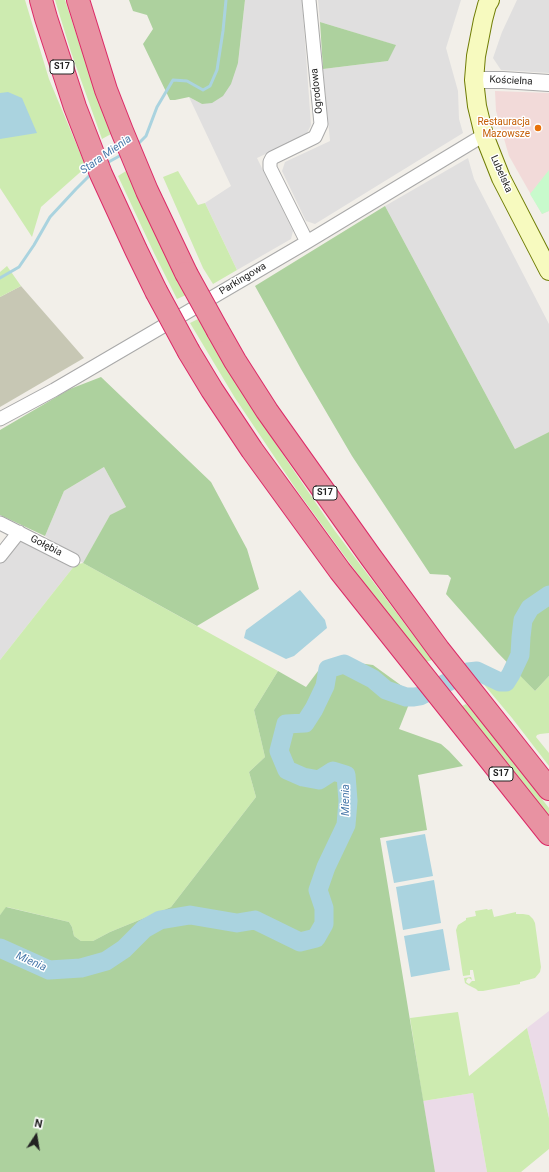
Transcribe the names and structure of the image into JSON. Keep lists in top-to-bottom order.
{
  "streets": {
    "highway": ["S17"],
    "main road": ["Lubelska"],
    "street": [
      "Kościelna",
      "Ogrodowa",
      "Parkingowa",
      "Gołębia"
    ]
  },
  "crossings": [
    ["Kościelna", "Lubelska"],
    ["Ogrodowa", "Parkingowa"],
    ["Lubelska", "Parkingowa"]
  ],
  "water": ["Stara Mienia", "Mienia"],
  "places": ["Restauracja Mazowsze"],
  "north": "top"
}
